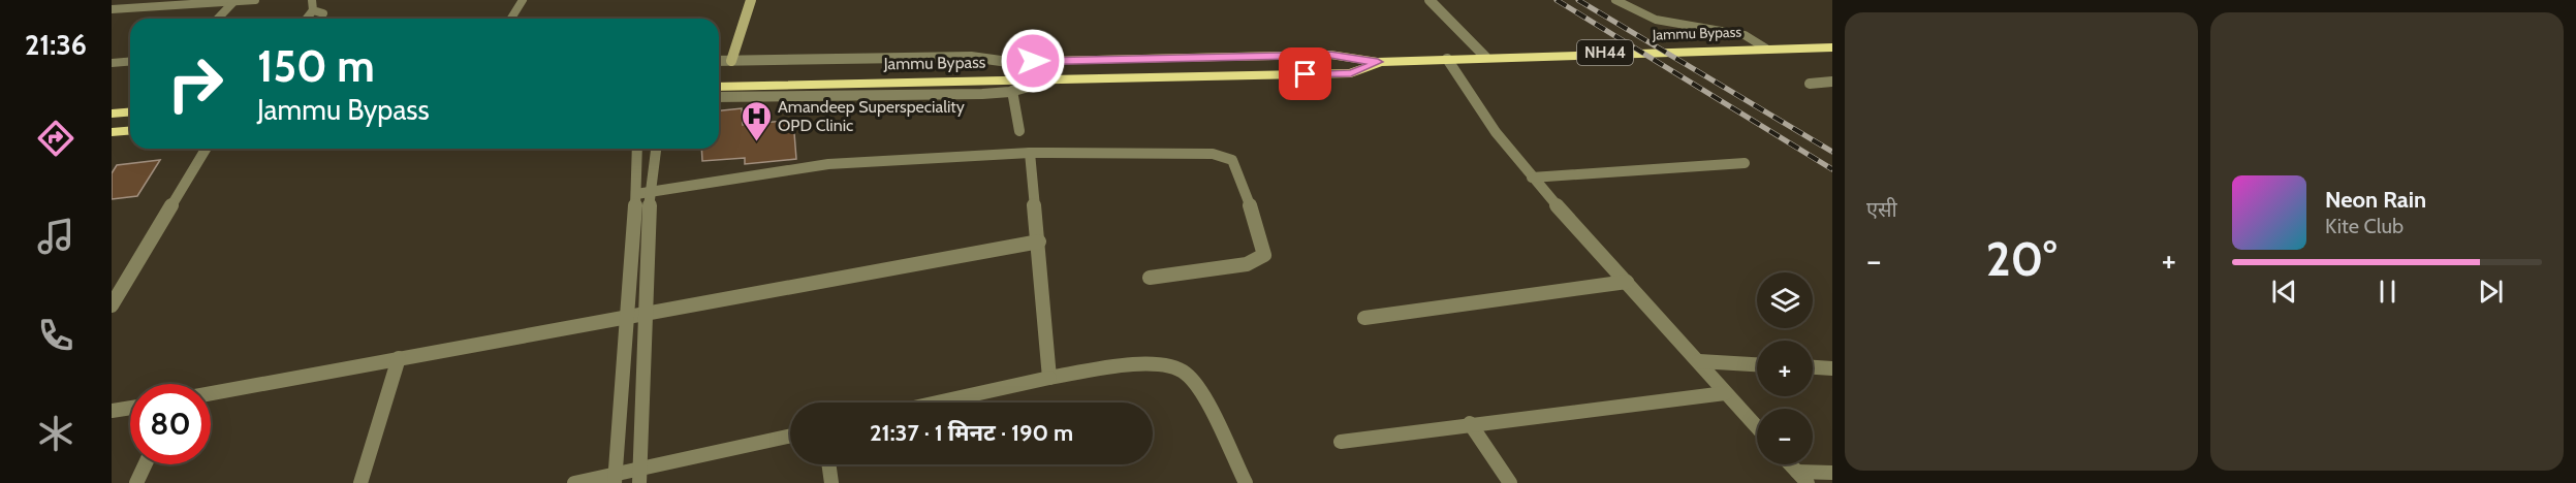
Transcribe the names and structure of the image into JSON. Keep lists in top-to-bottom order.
{
  "streets": {
    "highway": ["Jammu Bypass", "NH44"]
  },
  "places": {
    "hospital": ["Amandeep Superspeciality OPD Clinic"]
  },
  "page": {
    "tabs": "21:36",
    "tile": "एसी",
    "turn": ["150 m", "Jammu Bypass"],
    "song": ["Neon Rain", "Kite Club"],
    "heat": ["−", "20°", "+"],
    "map_buttons": ["+", "−"],
    "limit": "80",
    "trip": "21:37 · 1 मिनट · 190 m"
  }
}
